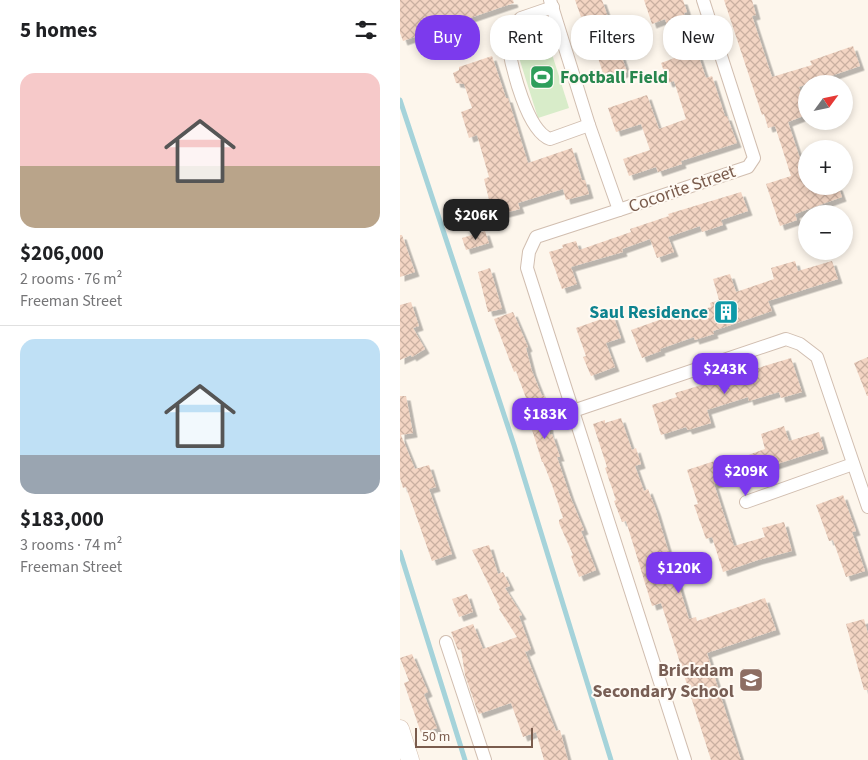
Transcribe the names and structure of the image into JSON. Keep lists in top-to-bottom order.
{
  "streets": {
    "street": ["Cocorite Street"]
  },
  "places": {
    "sports": ["Football Field"],
    "building": ["Saul Residence"],
    "school or university": ["Brickdam Secondary School"]
  },
  "scale_bar": "50 m",
  "north": "top right",
  "page": {
    "heading": "5 homes",
    "chip": [
      "Buy",
      "Rent",
      "Filters",
      "New"
    ],
    "list": [
      {
        "name": "$206,000",
        "note": "2 rooms · 76 m² · Freeman Street"
      },
      {
        "name": "$183,000",
        "note": "3 rooms · 74 m² · Freeman Street"
      }
    ],
    "map_buttons": ["+", "−"],
    "price": [
      "$206K",
      "$243K",
      "$183K",
      "$209K",
      "$120K"
    ],
    "scale": "50 m"
  }
}
